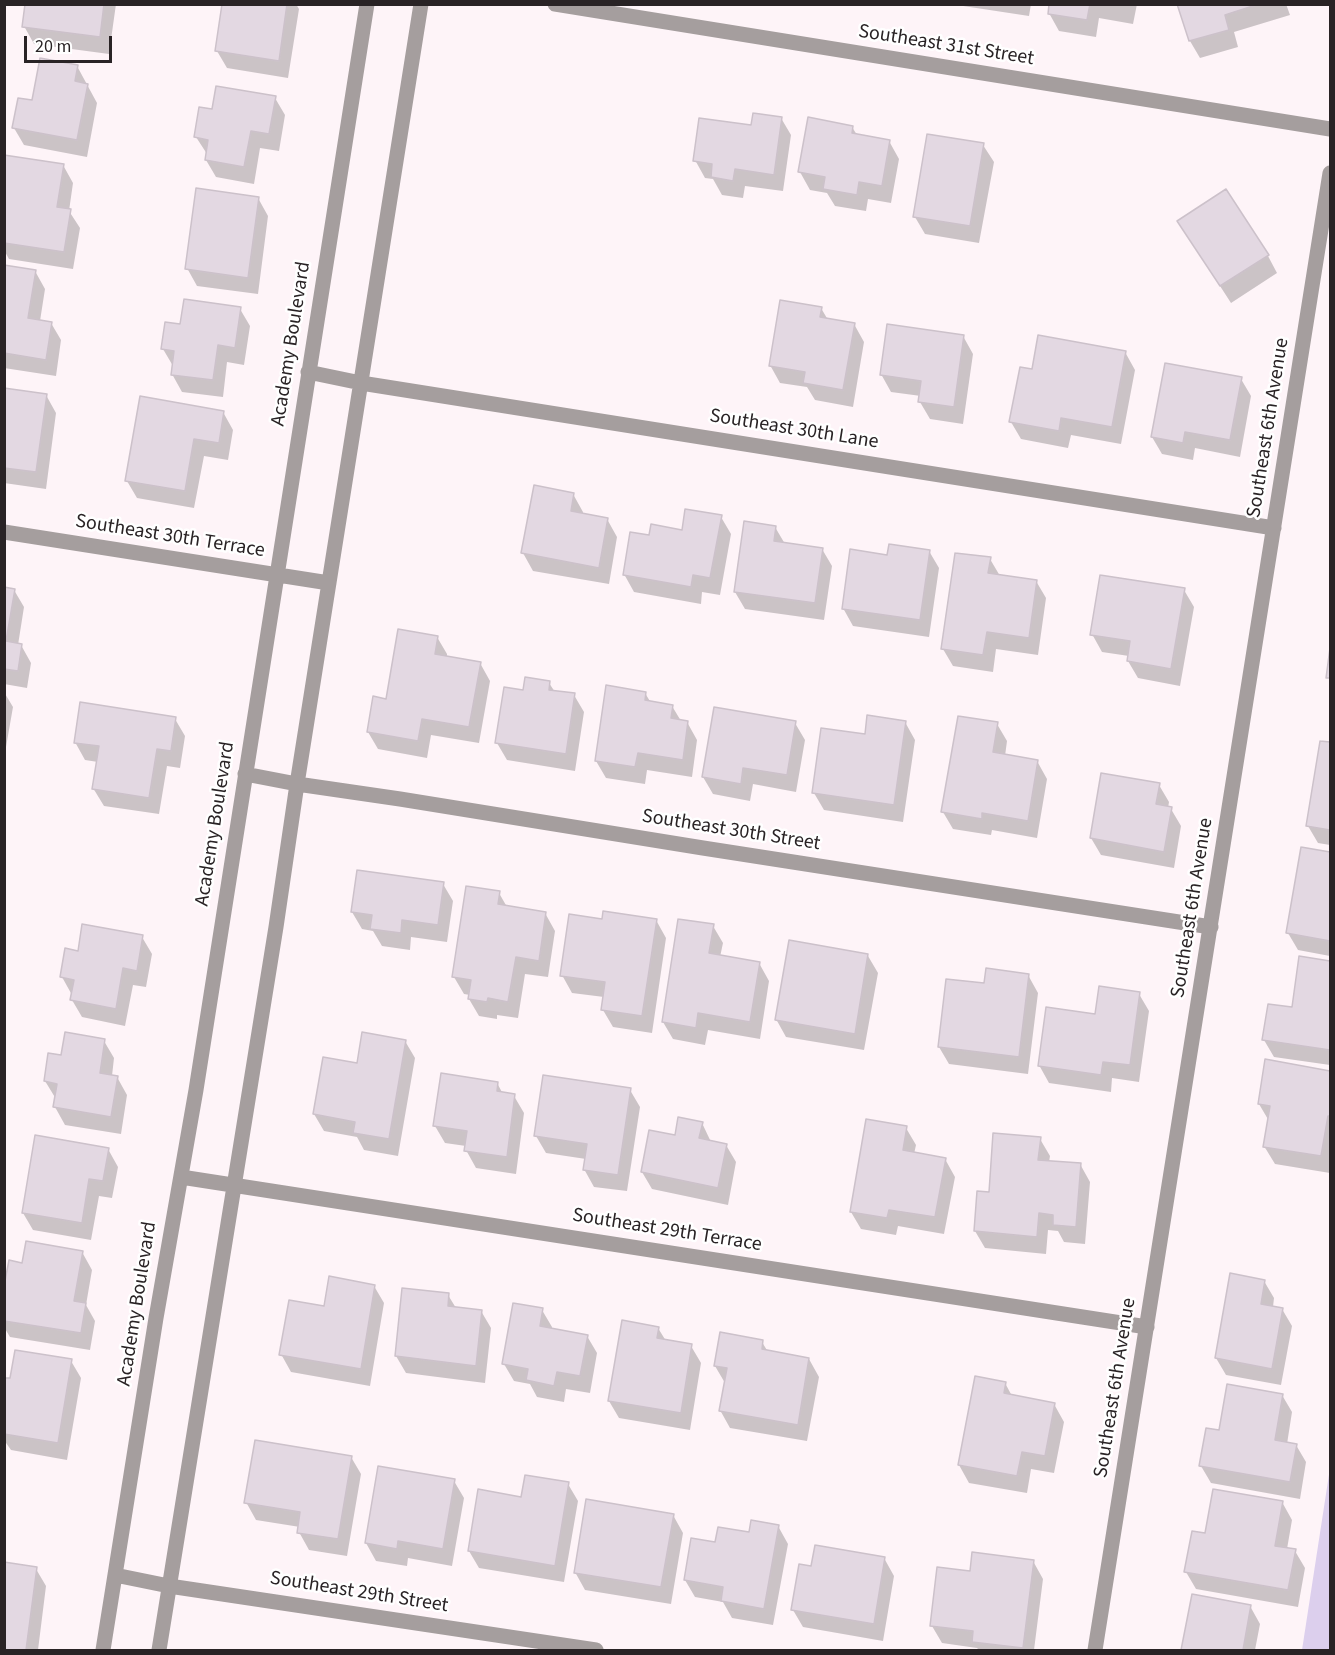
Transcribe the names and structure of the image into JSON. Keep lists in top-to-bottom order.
{
  "streets": {
    "street": [
      "Southeast 31st Street",
      "Academy Boulevard",
      "Southeast 6th Avenue",
      "Southeast 30th Lane",
      "Southeast 30th Terrace",
      "Southeast 30th Street",
      "Southeast 29th Terrace",
      "Southeast 29th Street"
    ]
  },
  "crossings": [
    ["Academy Boulevard", "Southeast 30th Lane"],
    ["Academy Boulevard", "Southeast 30th Terrace"],
    ["Academy Boulevard", "Southeast 30th Street"],
    ["Academy Boulevard", "Southeast 29th Terrace"],
    ["Academy Boulevard", "Southeast 29th Street"],
    ["Southeast 6th Avenue", "Southeast 30th Lane"],
    ["Southeast 6th Avenue", "Southeast 30th Street"],
    ["Southeast 6th Avenue", "Southeast 29th Terrace"]
  ],
  "scale_bar": "20 m"
}
